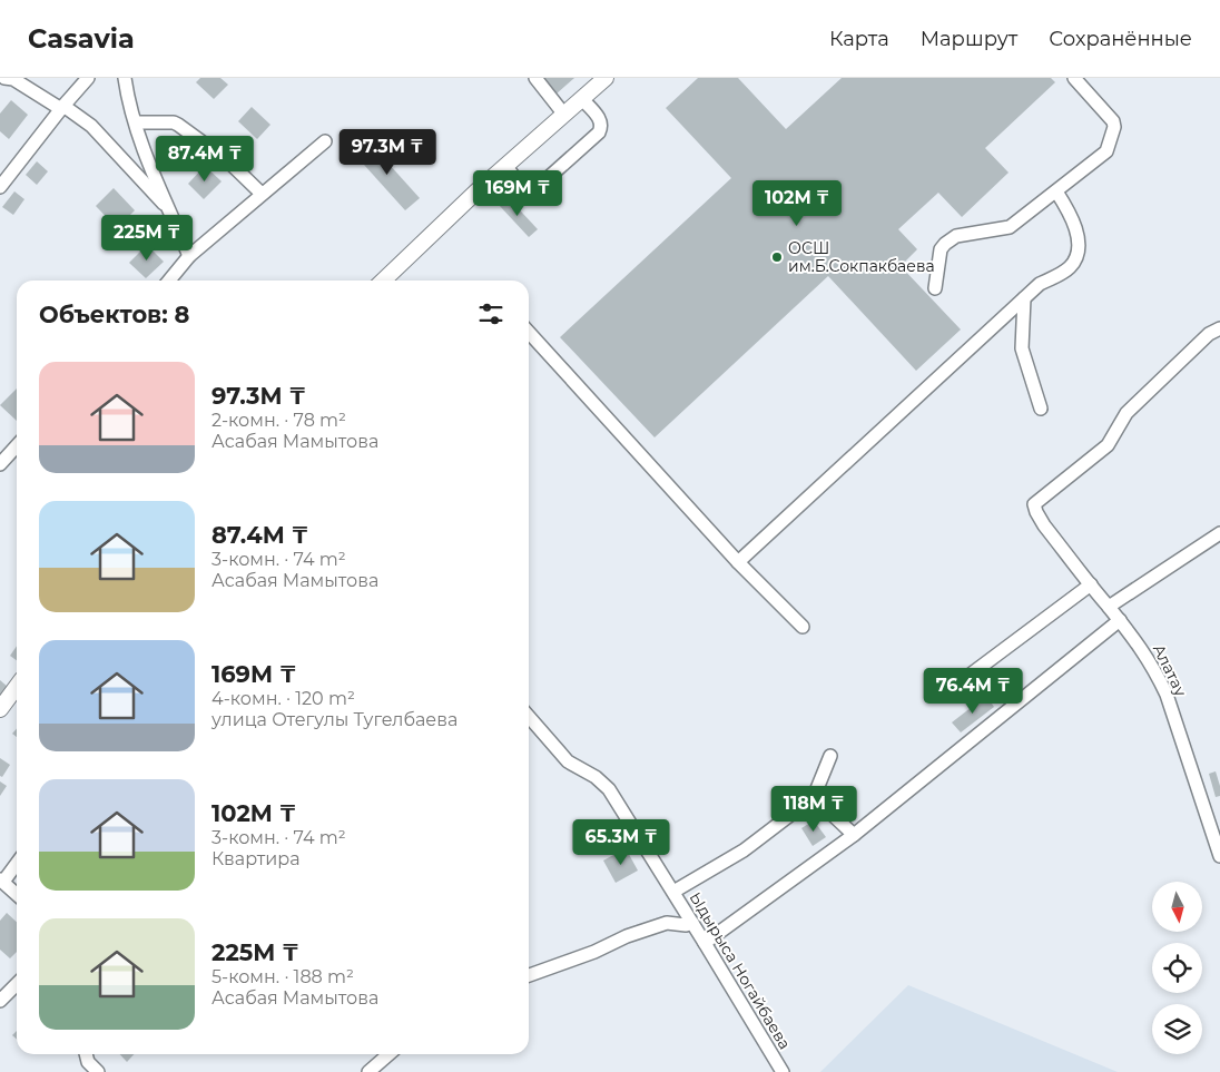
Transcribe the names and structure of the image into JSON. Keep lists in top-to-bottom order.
{
  "streets": {
    "street": ["Алатау", "Ыдырыса Ногайбаева"]
  },
  "places": ["ОСШ им.Б.Сокпакбаева"],
  "north": "bottom",
  "page": {
    "header": "Casavia",
    "nav": ["Карта", "Маршрут", "Сохранённые"],
    "price": [
      "97.3M ₸",
      "87.4M ₸",
      "169M ₸",
      "102M ₸",
      "225M ₸",
      "76.4M ₸",
      "118M ₸",
      "65.3M ₸"
    ],
    "heading": "Объектов: 8",
    "list": [
      {
        "name": "97.3M ₸",
        "note": "2-комн. · 78 m² · Асабая Мамытова"
      },
      {
        "name": "87.4M ₸",
        "note": "3-комн. · 74 m² · Асабая Мамытова"
      },
      {
        "name": "169M ₸",
        "note": "4-комн. · 120 m² · улица Отегулы Тугелбаева"
      },
      {
        "name": "102M ₸",
        "note": "3-комн. · 74 m² · Квартира"
      },
      {
        "name": "225M ₸",
        "note": "5-комн. · 188 m² · Асабая Мамытова"
      }
    ]
  }
}
